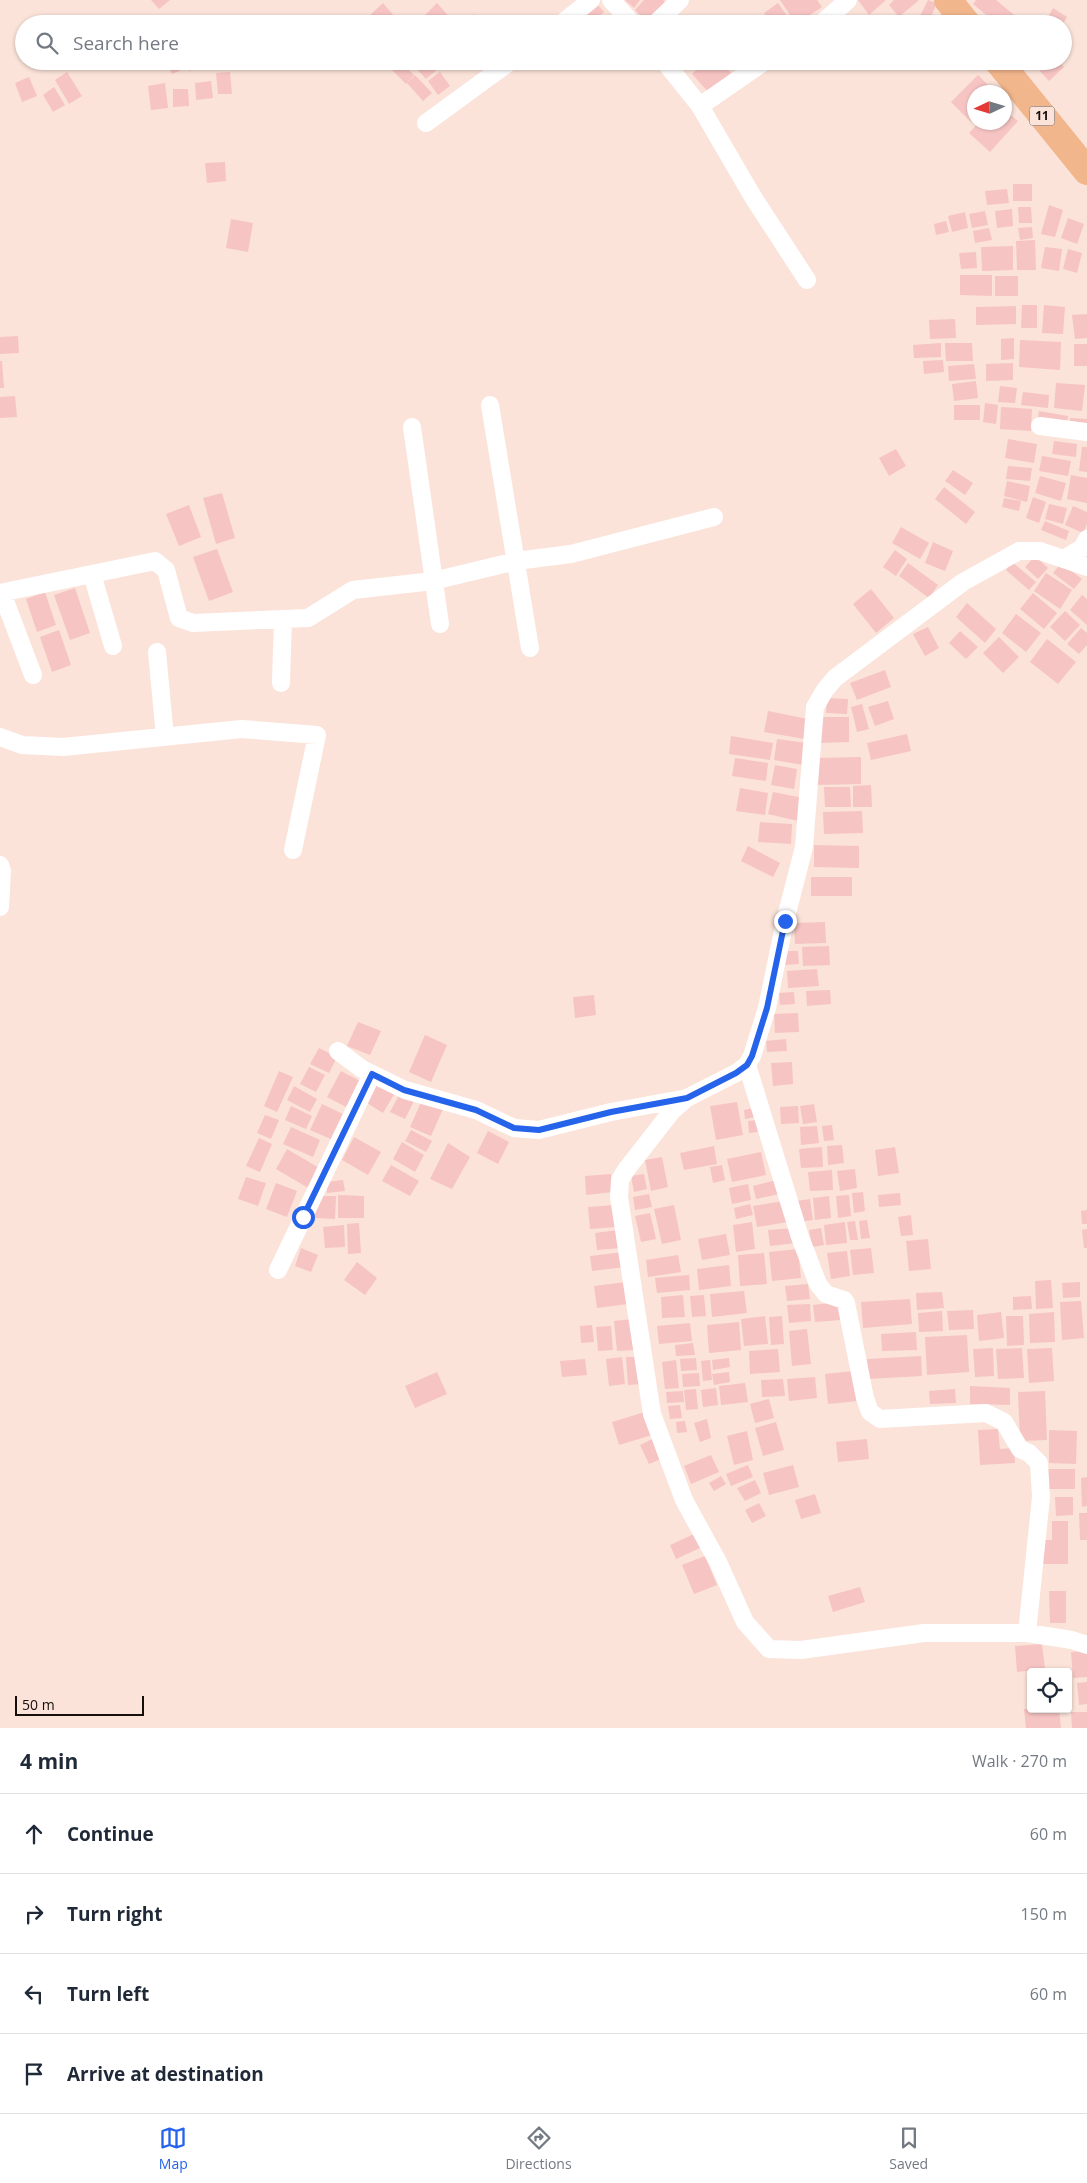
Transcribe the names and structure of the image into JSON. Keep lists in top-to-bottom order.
{
  "streets": {
    "highway": ["11"]
  },
  "scale_bar": "50 m",
  "north": "left",
  "page": {
    "search": "Search here",
    "scale": "50 m",
    "heading": ["4 min", "Walk · 270 m"],
    "list": [
      ["Continue", "60 m"],
      ["Turn right", "150 m"],
      ["Turn left", "60 m"],
      "Arrive at destination"
    ],
    "nav": ["Map", "Directions", "Saved"]
  }
}
